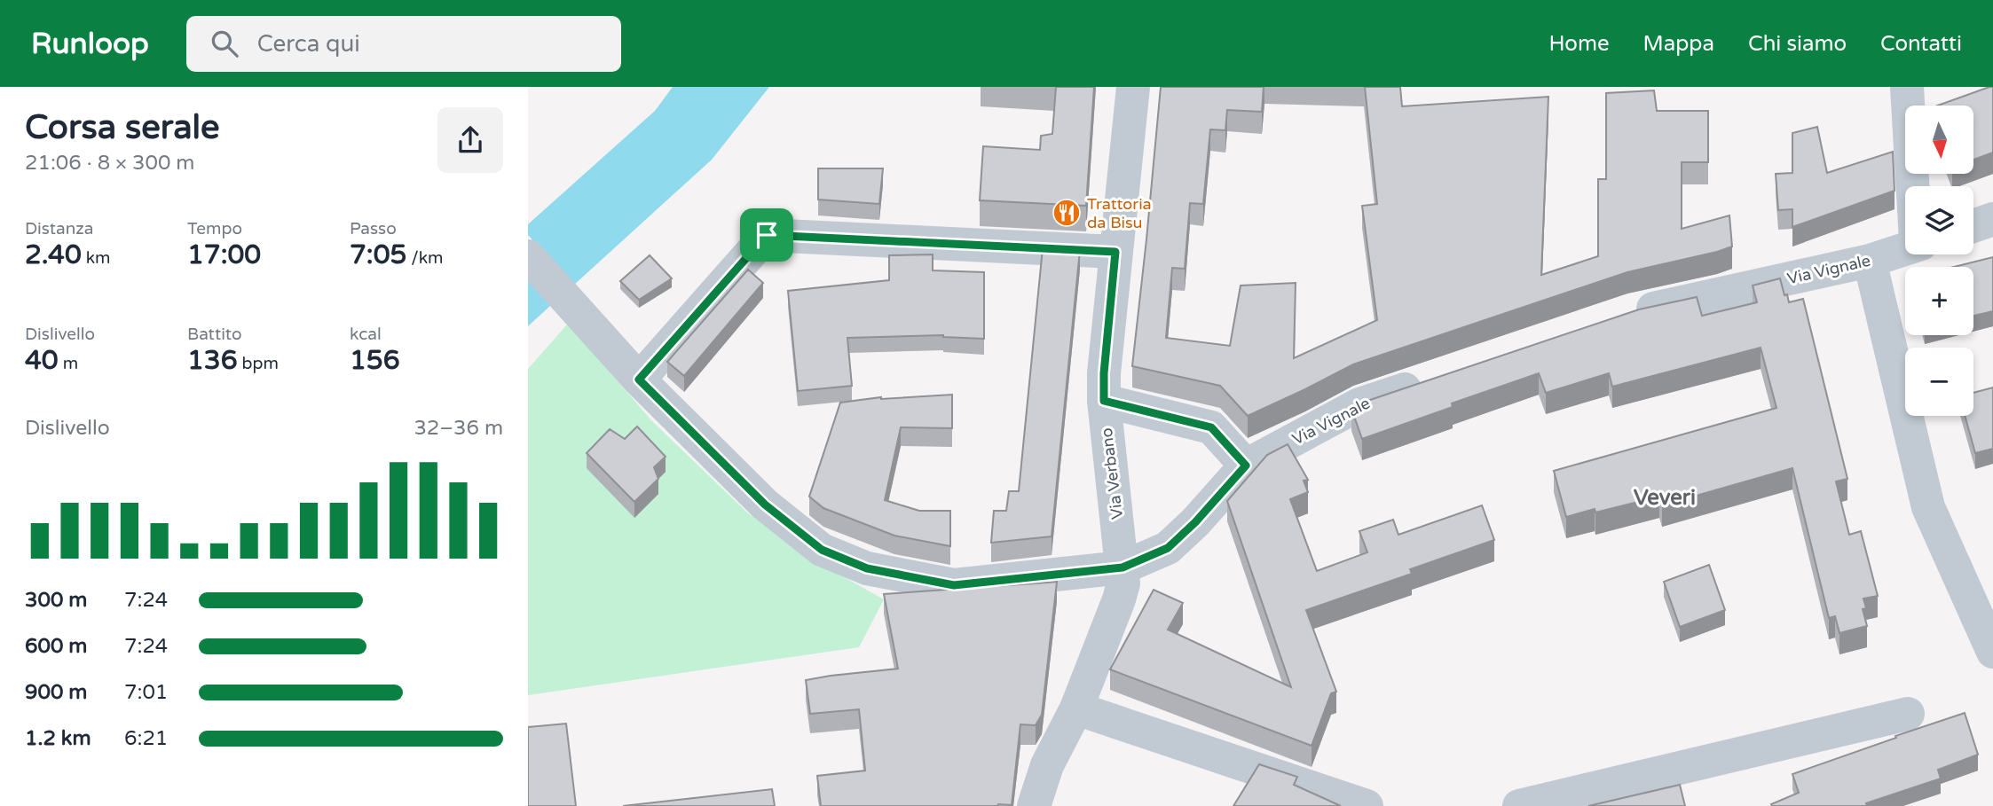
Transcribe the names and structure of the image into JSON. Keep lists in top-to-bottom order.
{
  "streets": {
    "street": ["Via Vignale", "Via Verbano"]
  },
  "crossings": [
    ["Via Vignale", "Via Verbano"]
  ],
  "districts": ["Veveri"],
  "places": {
    "restaurant": ["Trattoria da Bisu"]
  },
  "north": "bottom",
  "page": {
    "header": "Runloop",
    "search": "Cerca qui",
    "nav": [
      "Home",
      "Mappa",
      "Chi siamo",
      "Contatti"
    ],
    "heading": ["Corsa serale", "21:06 · 8 × 300 m"],
    "map_buttons": ["+", "−"],
    "stats": [
      ["Distanza", "2.40 km"],
      ["Tempo", "17:00"],
      ["Passo", "7:05 /km"],
      ["Dislivello", "40 m"],
      ["Battito", "136 bpm"],
      ["kcal", "156"]
    ],
    "chart": ["Dislivello", "32–36 m"],
    "list": [
      {
        "name": "300 m",
        "note": "7:24"
      },
      {
        "name": "600 m",
        "note": "7:24"
      },
      {
        "name": "900 m",
        "note": "7:01"
      },
      {
        "name": "1.2 km",
        "note": "6:21"
      }
    ]
  }
}
